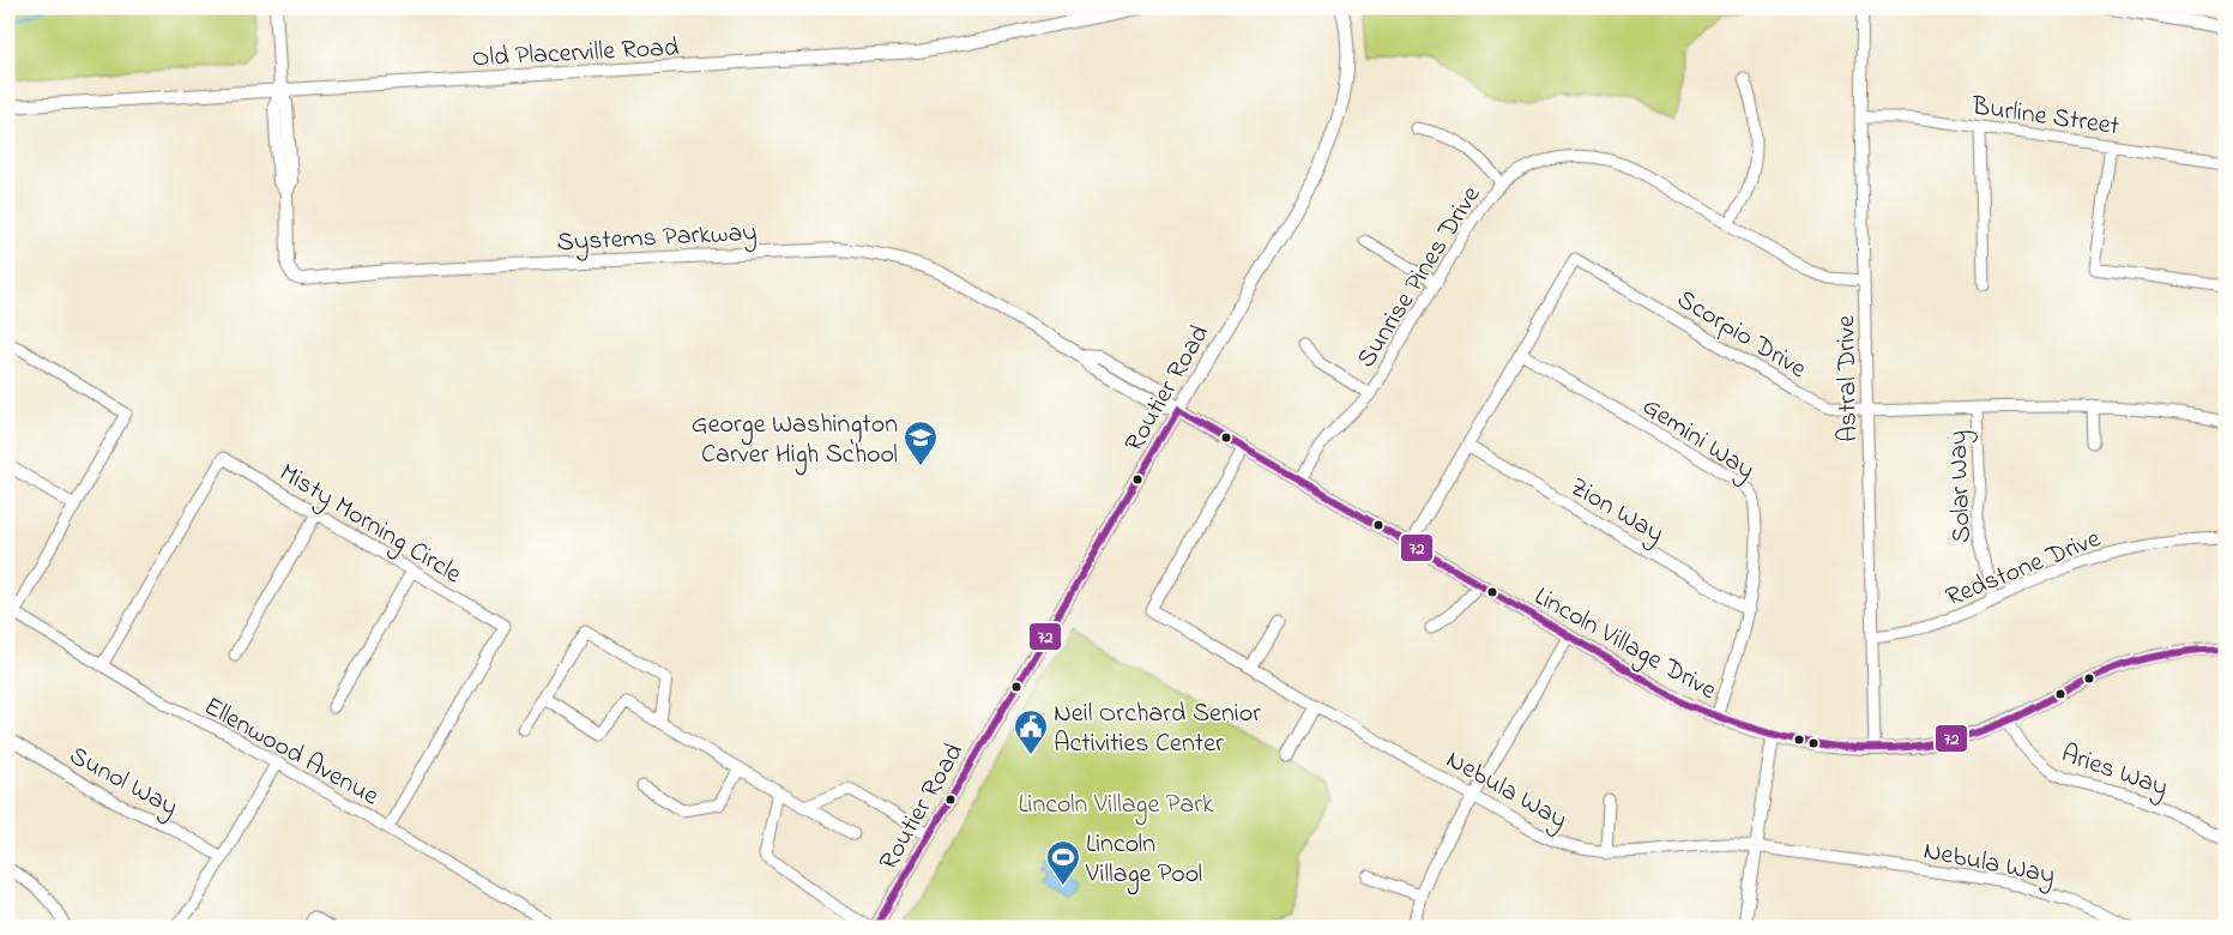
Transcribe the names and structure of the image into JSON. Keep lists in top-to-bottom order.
{
  "streets": {
    "street": [
      "Old Placerville Road",
      "Burline Street",
      "Systems Parkway",
      "Sunrise Pines Drive",
      "Scorpio Drive",
      "Astral Drive",
      "Routier Road",
      "Gemini Way",
      "Solar Way",
      "Zion Way",
      "Misty Morning Circle",
      "Redstone Drive",
      "Lincoln Village Drive",
      "Ellenwood Avenue",
      "Aries Way",
      "Sunol Way",
      "Nebula Way"
    ]
  },
  "crossings": [
    ["Old Placerville Road", "Systems Parkway"],
    ["Burline Street", "Astral Drive"],
    ["Systems Parkway", "Routier Road"],
    ["Systems Parkway", "Lincoln Village Drive"],
    ["Sunrise Pines Drive", "Astral Drive"],
    ["Sunrise Pines Drive", "Lincoln Village Drive"],
    ["Scorpio Drive", "Astral Drive"],
    ["Scorpio Drive", "Gemini Way"],
    ["Scorpio Drive", "Solar Way"],
    ["Scorpio Drive", "Zion Way"],
    ["Scorpio Drive", "Lincoln Village Drive"],
    ["Astral Drive", "Redstone Drive"],
    ["Astral Drive", "Lincoln Village Drive"],
    ["Routier Road", "Lincoln Village Drive"],
    ["Gemini Way", "Zion Way"],
    ["Gemini Way", "Lincoln Village Drive"],
    ["Solar Way", "Redstone Drive"],
    ["Misty Morning Circle", "Ellenwood Avenue"],
    ["Lincoln Village Drive", "Aries Way"],
    ["Lincoln Village Drive", "Nebula Way"]
  ],
  "parks": ["Lincoln Village Park"],
  "places": {
    "school or university": ["George Washington Carver High School"],
    "public building": ["Neil Orchard Senior Activities Center"],
    "sports": ["Lincoln Village Pool"]
  },
  "lines": ["transit line 72"]
}
